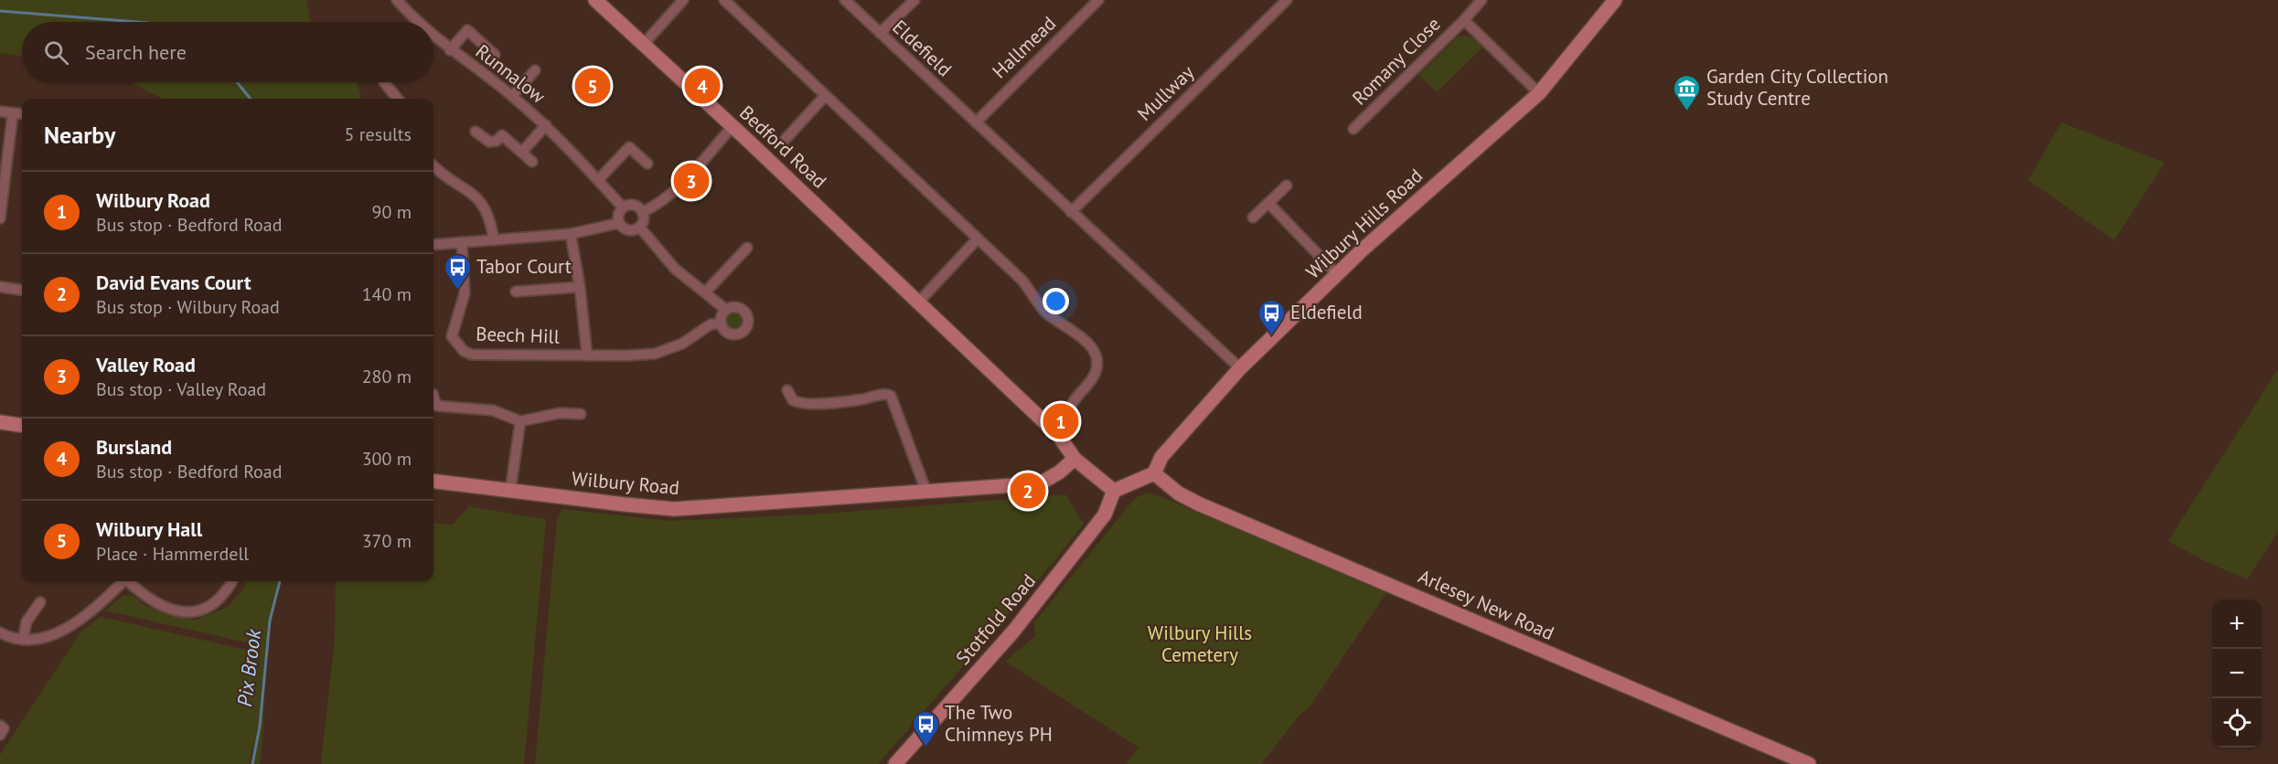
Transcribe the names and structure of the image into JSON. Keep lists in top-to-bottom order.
{
  "streets": {
    "street": [
      "Hallmead",
      "Eldefield",
      "Romany Close",
      "Runnalow",
      "Mullway",
      "Bedford Road",
      "Wilbury Hills Road",
      "Beech Hill",
      "Wilbury Road",
      "Arlesey New Road",
      "Stotfold Road"
    ]
  },
  "crossings": [
    ["Hallmead", "Eldefield"],
    ["Eldefield", "Mullway"],
    ["Eldefield", "Wilbury Hills Road"],
    ["Romany Close", "Wilbury Hills Road"],
    ["Bedford Road", "Wilbury Road"],
    ["Bedford Road", "Stotfold Road"],
    ["Wilbury Hills Road", "Arlesey New Road"]
  ],
  "water": ["Pix Brook"],
  "parks": ["Wilbury Hills Cemetery"],
  "places": {
    "museum": ["Garden City Collection Study Centre"],
    "bus stop": ["Tabor Court", "Eldefield", "The Two Chimneys PH"]
  },
  "page": {
    "search": "Search here",
    "pins": [
      "4",
      "5",
      "3",
      "1",
      "2"
    ],
    "heading": ["Nearby", "5 results"],
    "list": [
      {
        "mark": "1",
        "name": "Wilbury Road",
        "note": "Bus stop · Bedford Road",
        "value": "90 m"
      },
      {
        "mark": "2",
        "name": "David Evans Court",
        "note": "Bus stop · Wilbury Road",
        "value": "140 m"
      },
      {
        "mark": "3",
        "name": "Valley Road",
        "note": "Bus stop · Valley Road",
        "value": "280 m"
      },
      {
        "mark": "4",
        "name": "Bursland",
        "note": "Bus stop · Bedford Road",
        "value": "300 m"
      },
      {
        "mark": "5",
        "name": "Wilbury Hall",
        "note": "Place · Hammerdell",
        "value": "370 m"
      }
    ],
    "map_buttons": ["+", "−"]
  }
}
